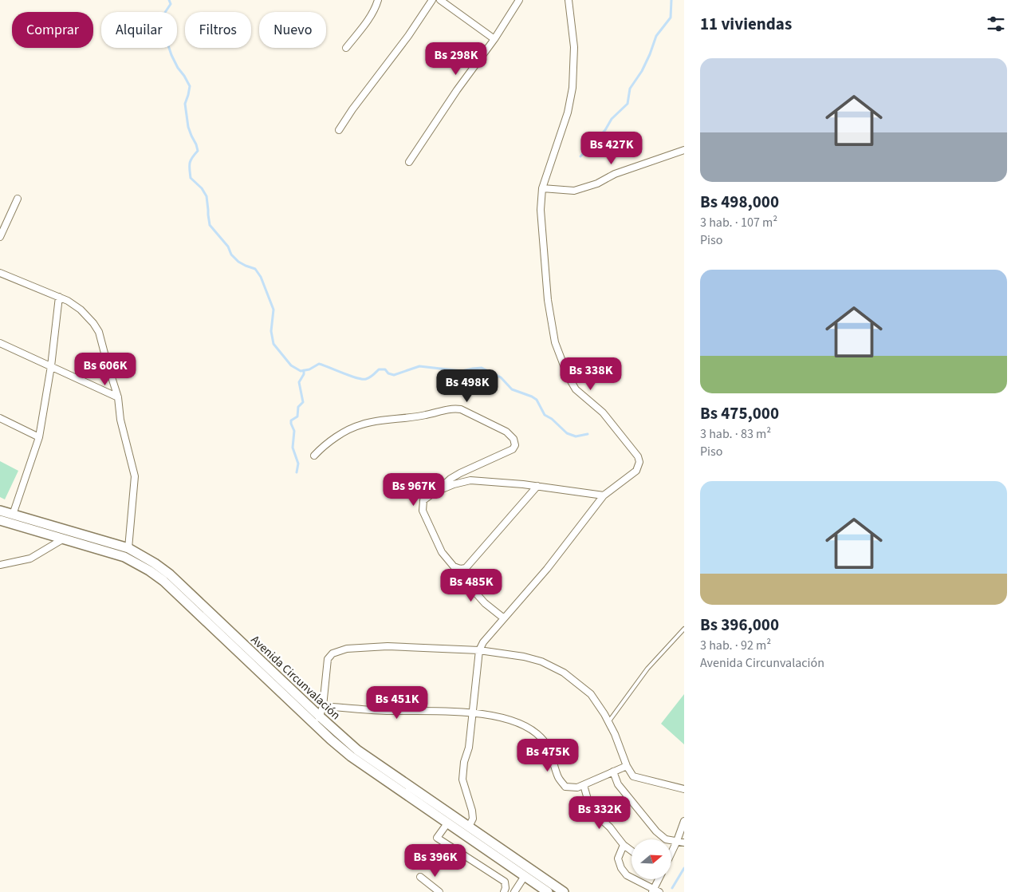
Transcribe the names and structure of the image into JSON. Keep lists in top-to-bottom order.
{
  "streets": {
    "main road": ["Avenida Circunvalación"]
  },
  "north": "right",
  "page": {
    "heading": "11 viviendas",
    "chip": [
      "Comprar",
      "Alquilar",
      "Filtros",
      "Nuevo"
    ],
    "price": [
      "Bs 298K",
      "Bs 427K",
      "Bs 606K",
      "Bs 338K",
      "Bs 498K",
      "Bs 967K",
      "Bs 485K",
      "Bs 451K",
      "Bs 475K",
      "Bs 332K",
      "Bs 396K"
    ],
    "list": [
      {
        "name": "Bs 498,000",
        "note": "3 hab. · 107 m² · Piso"
      },
      {
        "name": "Bs 475,000",
        "note": "3 hab. · 83 m² · Piso"
      },
      {
        "name": "Bs 396,000",
        "note": "3 hab. · 92 m² · Avenida Circunvalación"
      }
    ]
  }
}
